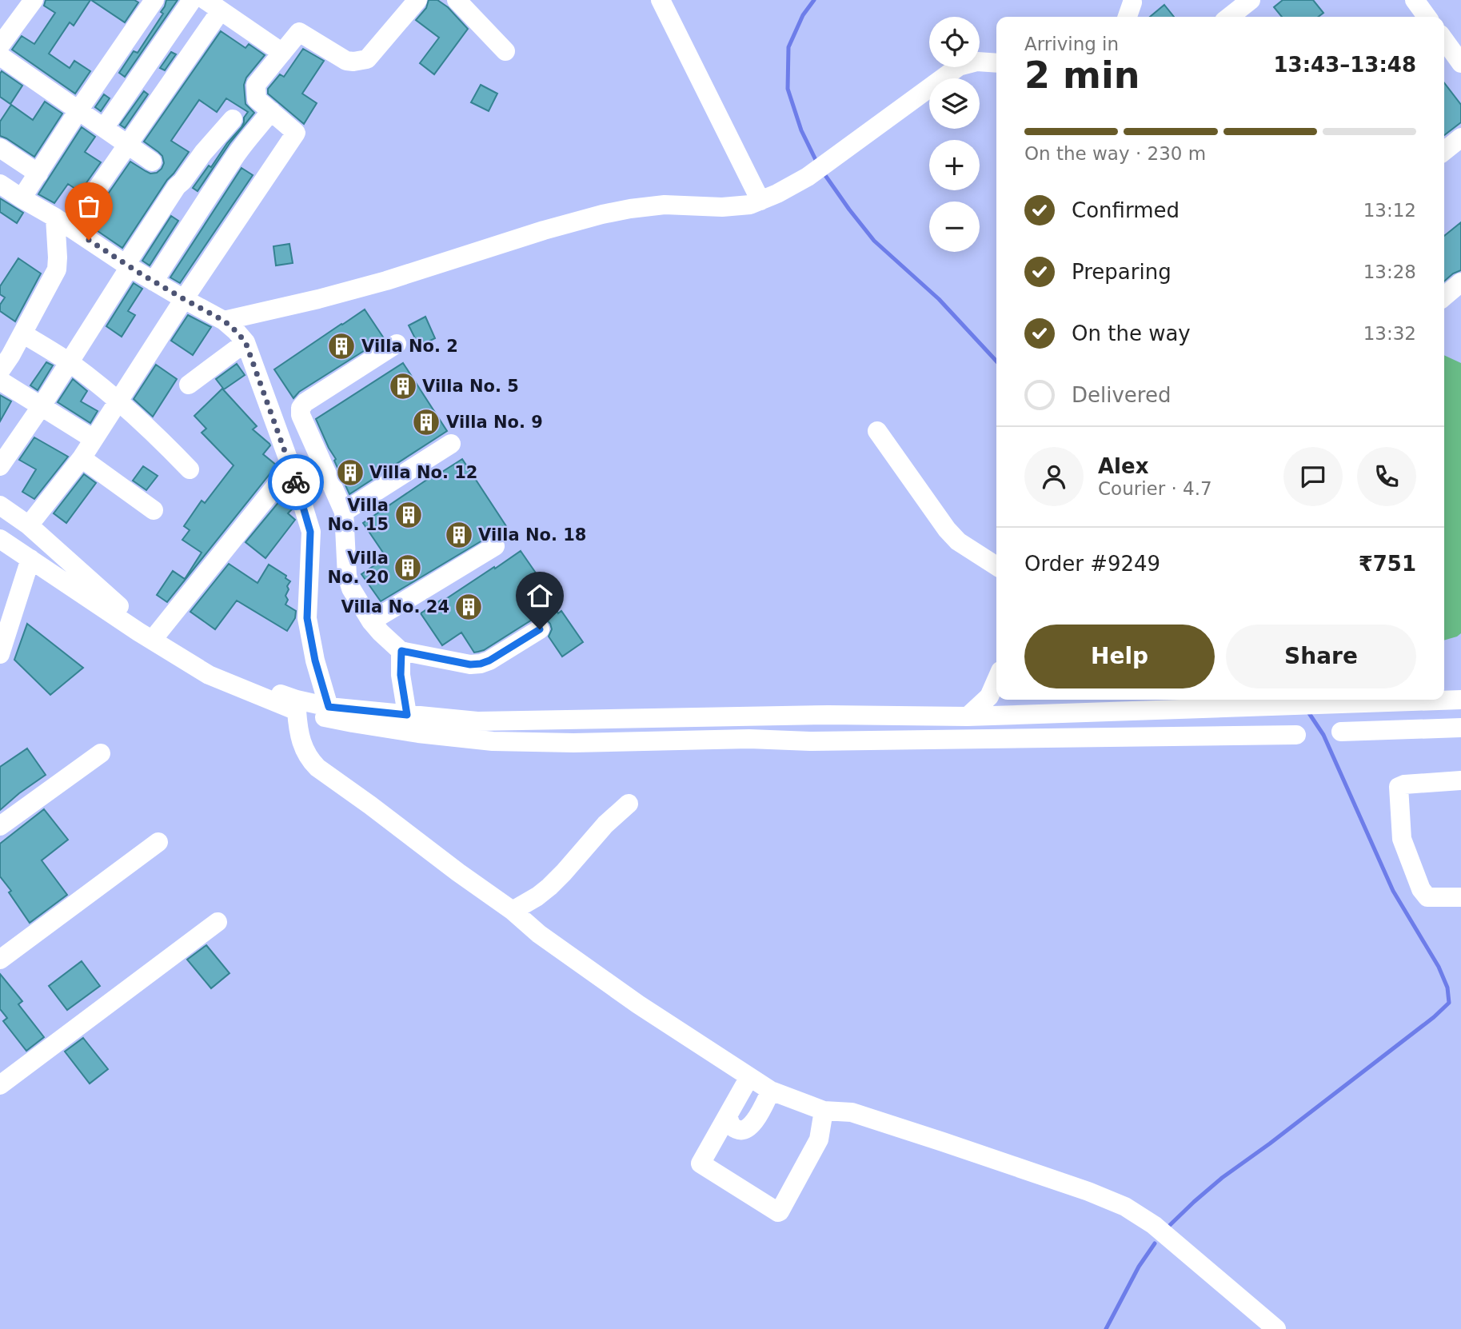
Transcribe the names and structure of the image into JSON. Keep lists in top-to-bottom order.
{
  "places": {
    "building": [
      "Villa No. 2",
      "Villa No. 5",
      "Villa No. 9",
      "Villa No. 12",
      "Villa No. 15",
      "Villa No. 18",
      "Villa No. 20",
      "Villa No. 24"
    ]
  },
  "page": {
    "map_buttons": ["+", "−"],
    "heading": ["2 min", "Arriving in", "13:43–13:48"],
    "panel": [
      "Alex",
      "Courier · 4.7",
      "Order #9249",
      "₹751"
    ],
    "bar": "On the way · 230 m",
    "list": [
      ["Confirmed", "13:12"],
      ["Preparing", "13:28"],
      ["On the way", "13:32"],
      "Delivered"
    ],
    "buttons": ["Help", "Share"]
  }
}
